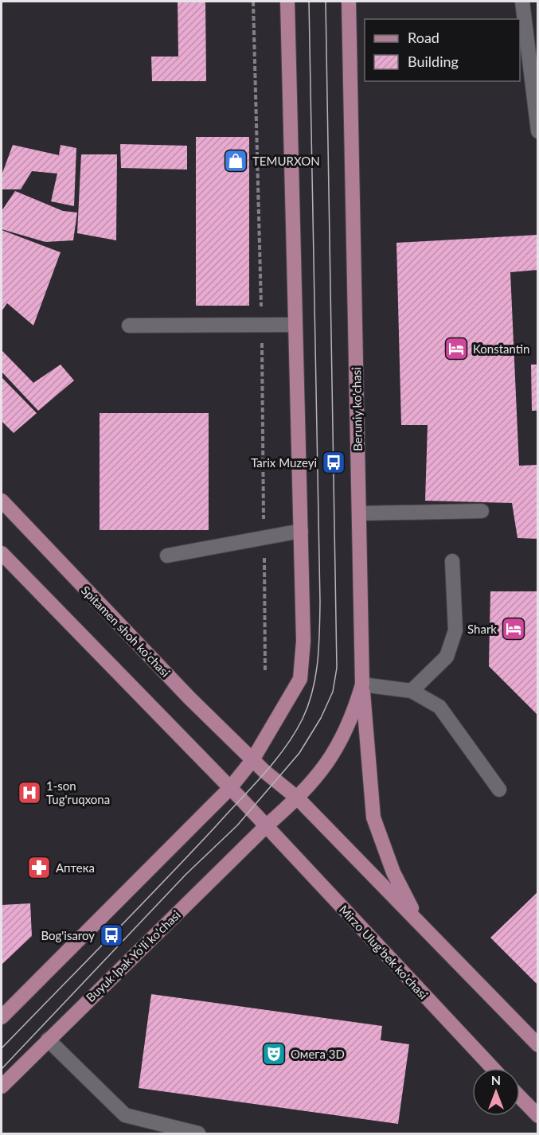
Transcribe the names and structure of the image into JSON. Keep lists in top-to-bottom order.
{
  "streets": {
    "main road": [
      "Beruniy ko'chasi",
      "Spitamen shoh ko'chasi",
      "Mirzo Ulug'bek ko'chasi",
      "Buyuk Ipak Yo'li ko'chasi"
    ]
  },
  "crossings": [
    ["Beruniy ko'chasi", "Spitamen shoh ko'chasi"],
    ["Beruniy ko'chasi", "Buyuk Ipak Yo'li ko'chasi"],
    ["Spitamen shoh ko'chasi", "Buyuk Ipak Yo'li ko'chasi"],
    ["Mirzo Ulug'bek ko'chasi", "Buyuk Ipak Yo'li ko'chasi"]
  ],
  "places": {
    "shop": ["TEMURXON"],
    "hotel": ["Konstantin", "Shark"],
    "bus stop": ["Tarix Muzeyi", "Bog'isaroy"],
    "hospital": ["1-son Tug'ruqxona"],
    "pharmacy": ["Аптека"],
    "theatre": ["Омега 3D"]
  },
  "legend": ["Road", "Building"],
  "north": "top"
}
